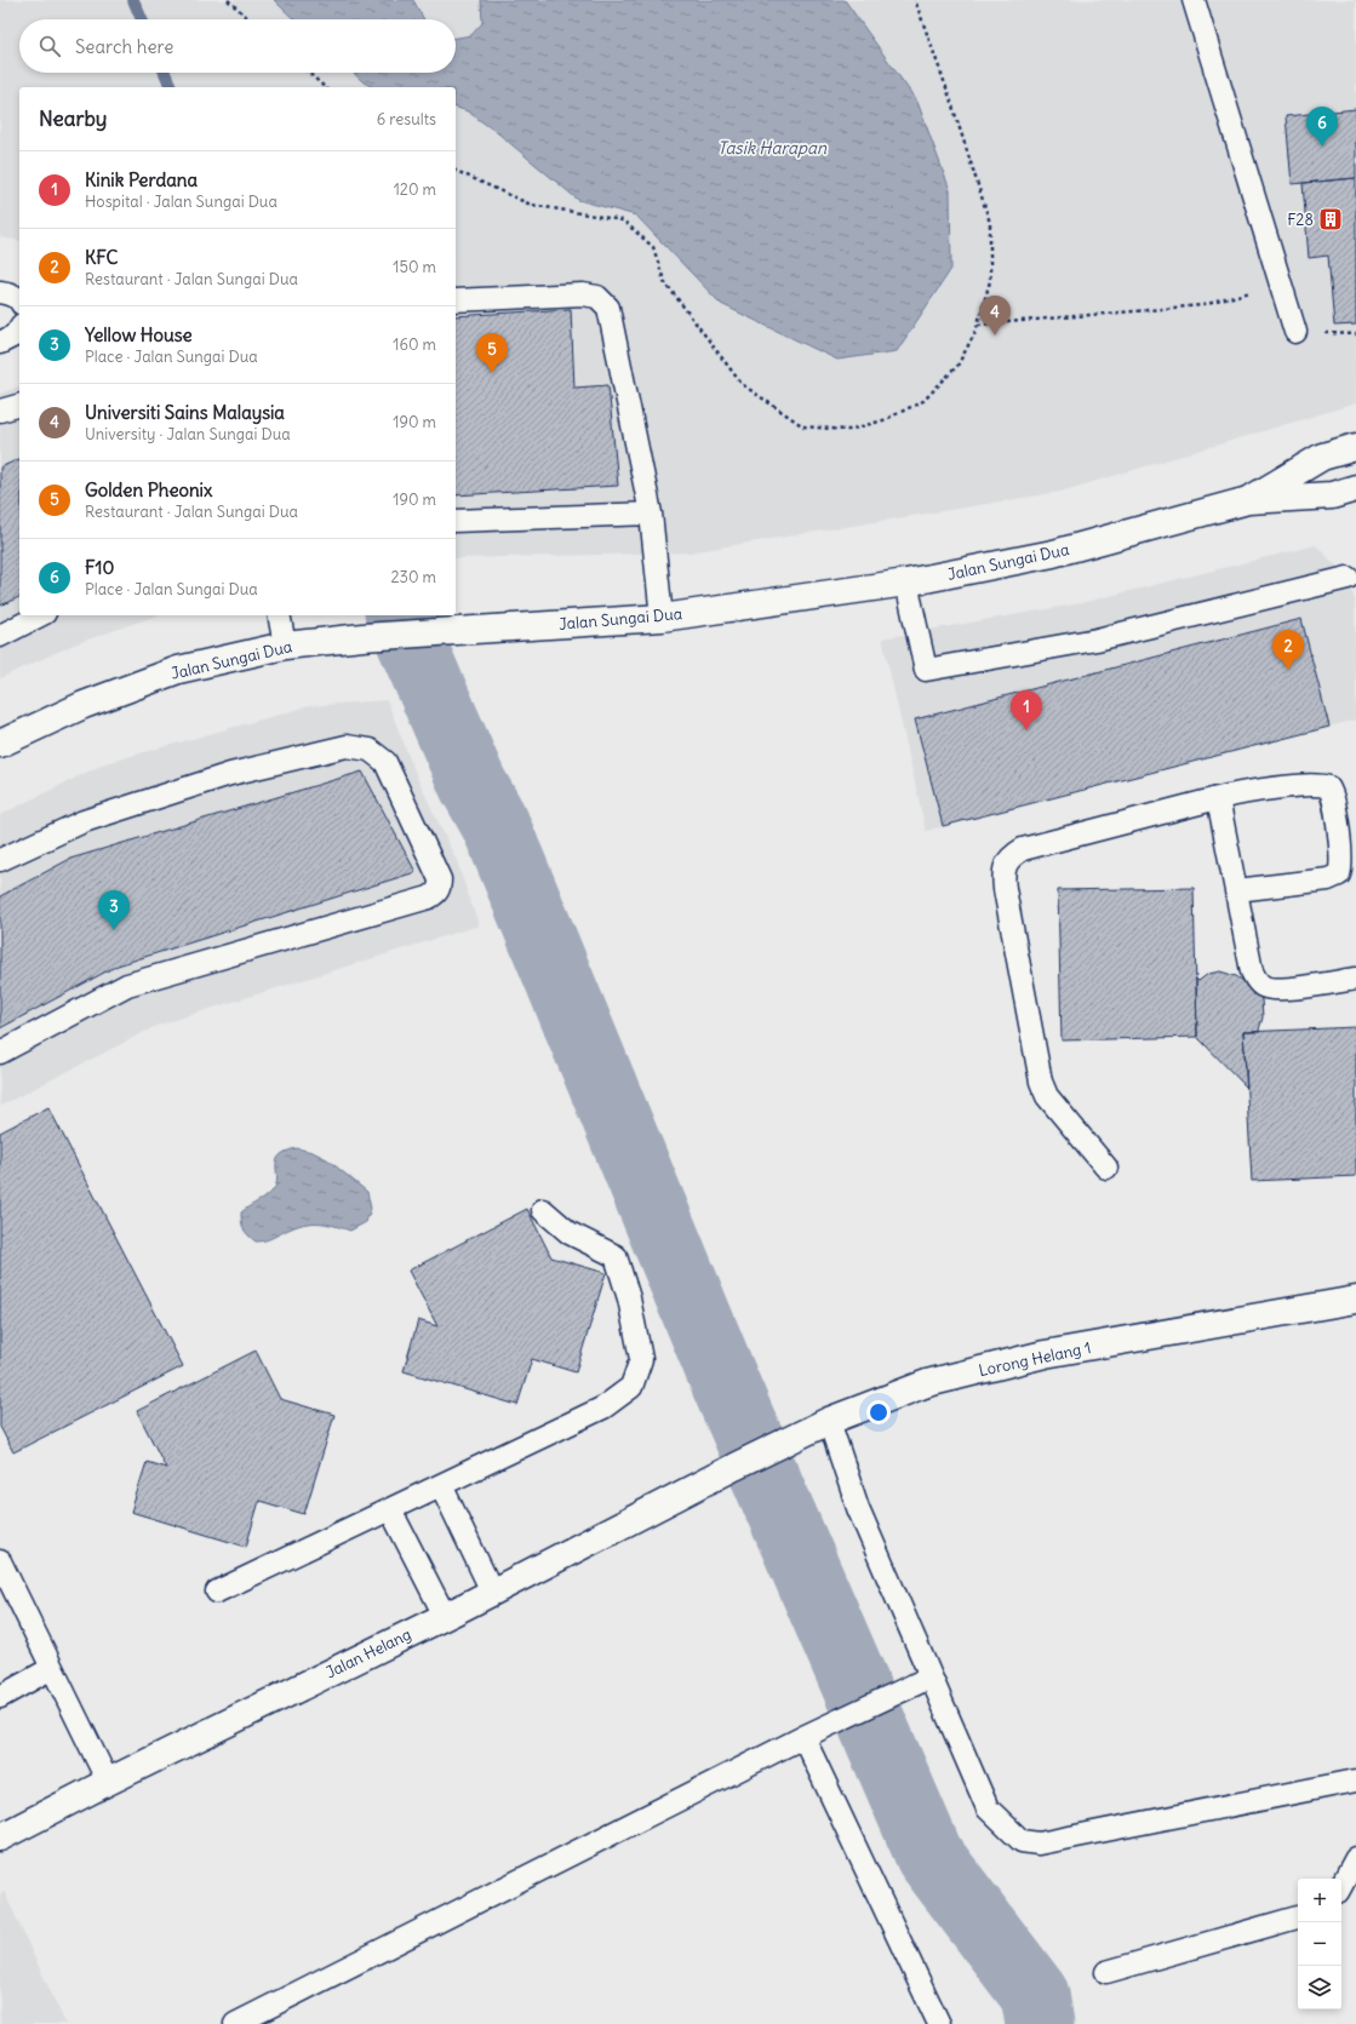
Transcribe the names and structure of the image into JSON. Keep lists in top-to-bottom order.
{
  "streets": {
    "main road": ["Jalan Sungai Dua", "Lorong Helang 1", "Jalan Helang"]
  },
  "crossings": [
    ["Lorong Helang 1", "Jalan Helang"]
  ],
  "water": ["Tasik Harapan"],
  "places": {
    "building": ["F28"]
  },
  "page": {
    "search": "Search here",
    "heading": ["Nearby", "6 results"],
    "pins": [
      "6",
      "4",
      "5",
      "2",
      "1",
      "3"
    ],
    "list": [
      {
        "mark": "1",
        "name": "Kinik Perdana",
        "note": "Hospital · Jalan Sungai Dua",
        "value": "120 m"
      },
      {
        "mark": "2",
        "name": "KFC",
        "note": "Restaurant · Jalan Sungai Dua",
        "value": "150 m"
      },
      {
        "mark": "3",
        "name": "Yellow House",
        "note": "Place · Jalan Sungai Dua",
        "value": "160 m"
      },
      {
        "mark": "4",
        "name": "Universiti Sains Malaysia",
        "note": "University · Jalan Sungai Dua",
        "value": "190 m"
      },
      {
        "mark": "5",
        "name": "Golden Pheonix",
        "note": "Restaurant · Jalan Sungai Dua",
        "value": "190 m"
      },
      {
        "mark": "6",
        "name": "F10",
        "note": "Place · Jalan Sungai Dua",
        "value": "230 m"
      }
    ],
    "map_buttons": ["+", "−"]
  }
}
